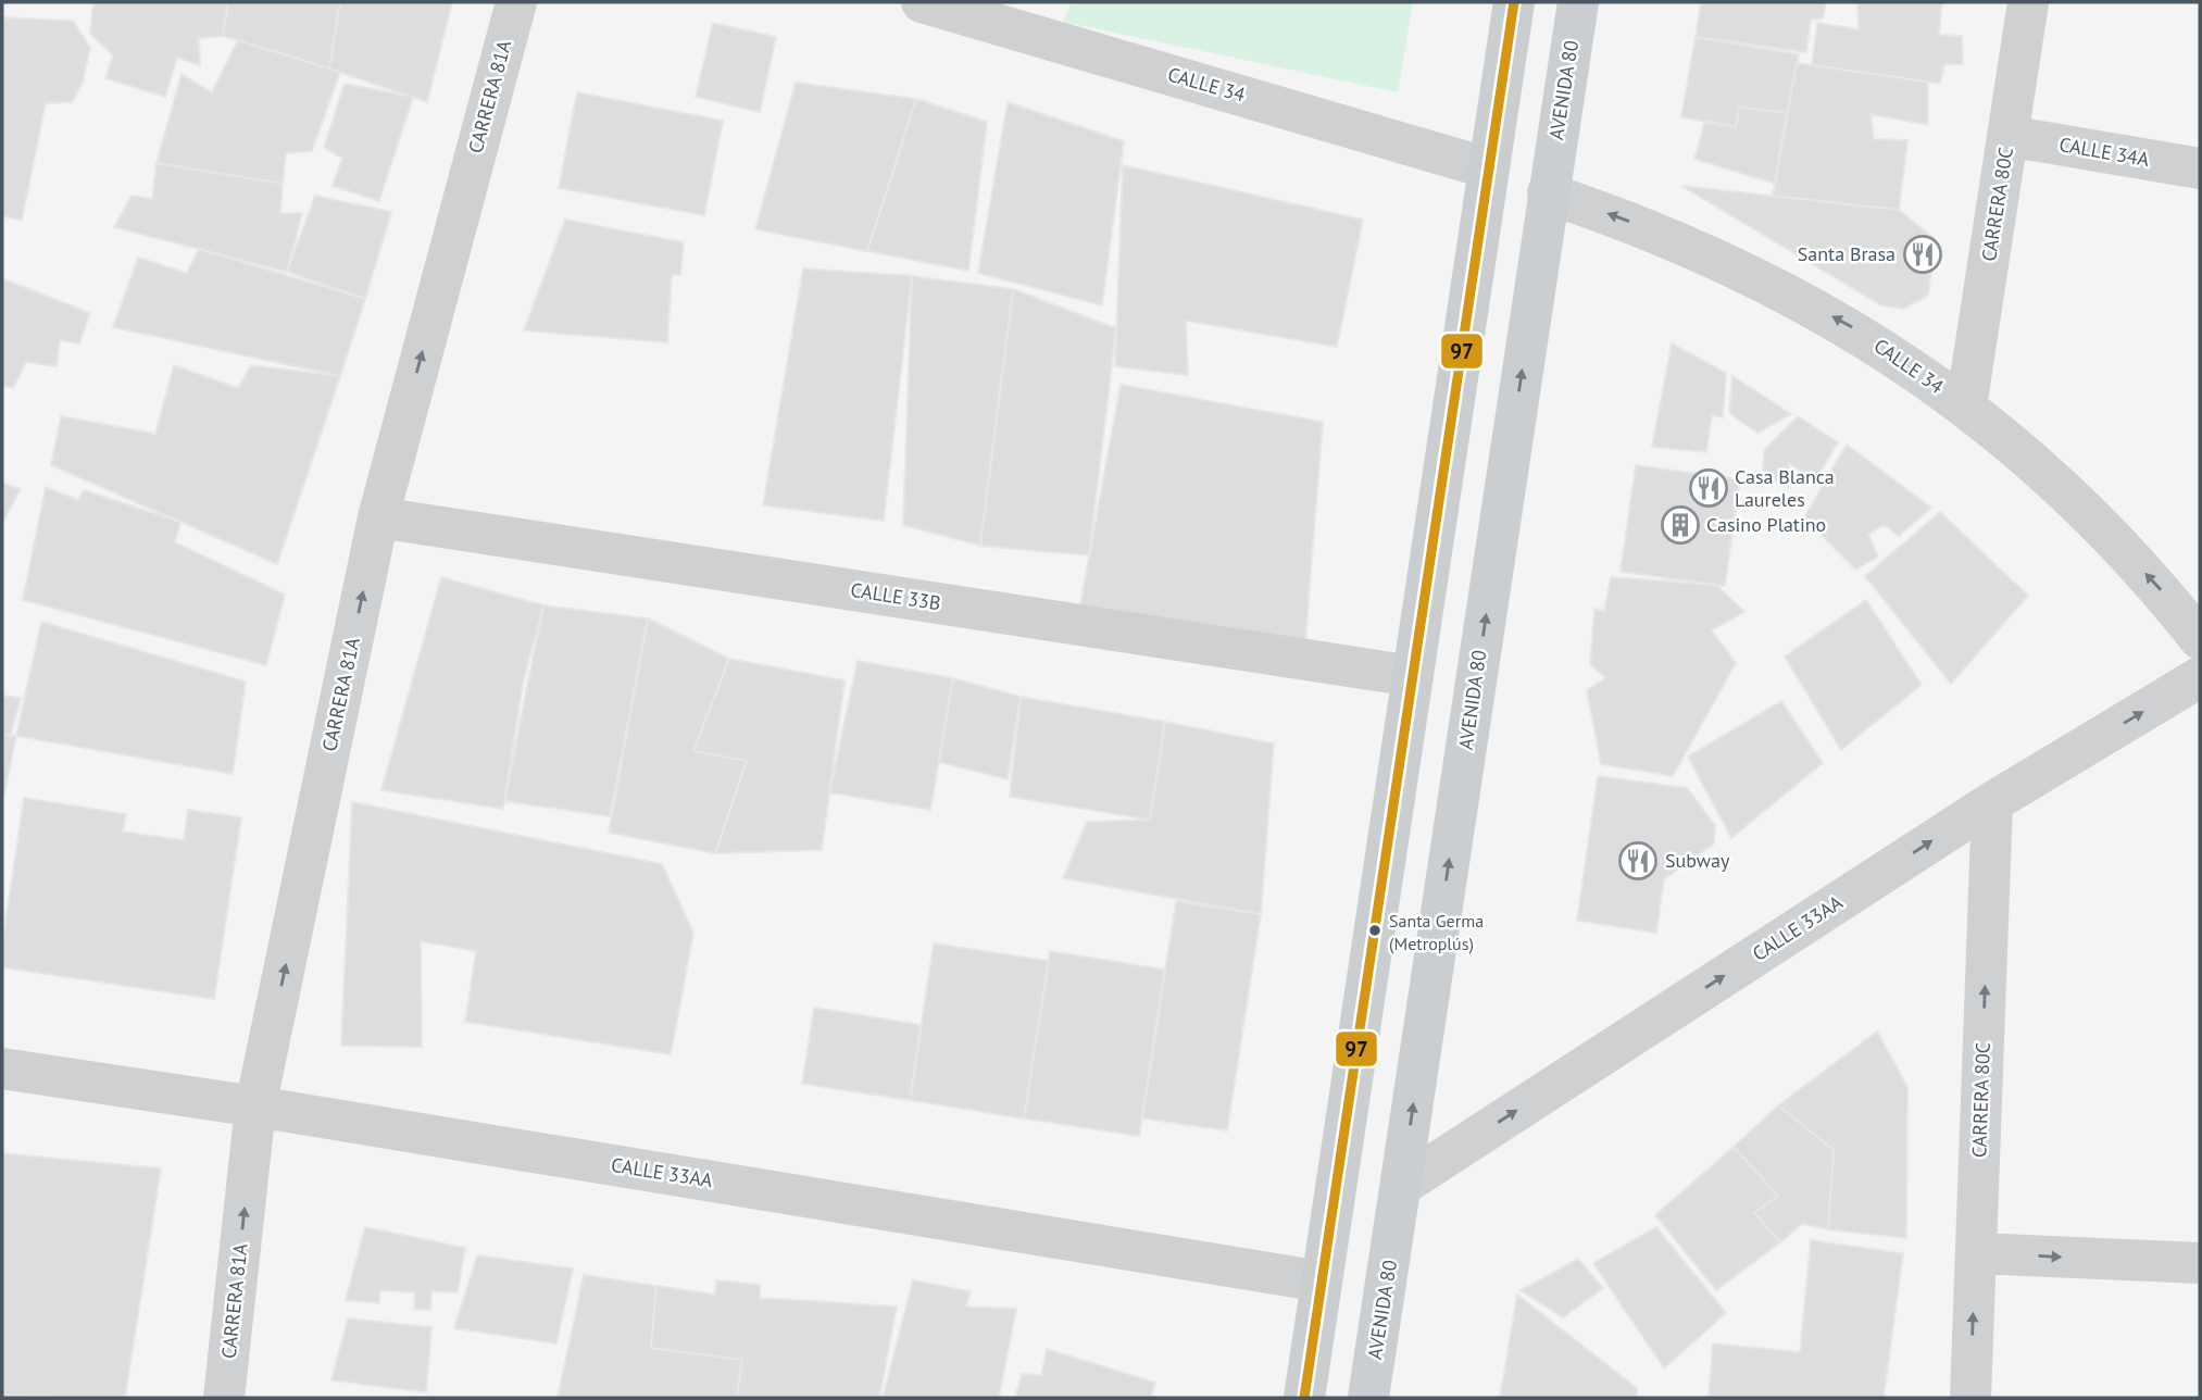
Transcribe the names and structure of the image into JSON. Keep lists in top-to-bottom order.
{
  "streets": {
    "main road": ["AVENIDA 80"],
    "street": [
      "CALLE 34",
      "CARRERA 81A",
      "CALLE 34A",
      "CARRERA 80C",
      "CALLE 33B",
      "CALLE 33AA"
    ]
  },
  "crossings": [
    ["CALLE 34", "AVENIDA 80"],
    ["CALLE 34", "CARRERA 80C"],
    ["AVENIDA 80", "CALLE 33AA"],
    ["CARRERA 81A", "CALLE 33B"],
    ["CARRERA 81A", "CALLE 33AA"],
    ["CALLE 34A", "CARRERA 80C"],
    ["CARRERA 80C", "CALLE 33AA"]
  ],
  "one_way": [
    "CALLE 34",
    "CARRERA 81A",
    "CARRERA 80C",
    "CALLE 33AA"
  ],
  "places": {
    "restaurant": ["Santa Brasa", "Casa Blanca Laureles", "Subway"],
    "building": ["Casino Platino"],
    "other": ["Santa Germa (Metroplús)"]
  },
  "lines": ["transit line 97"]
}
